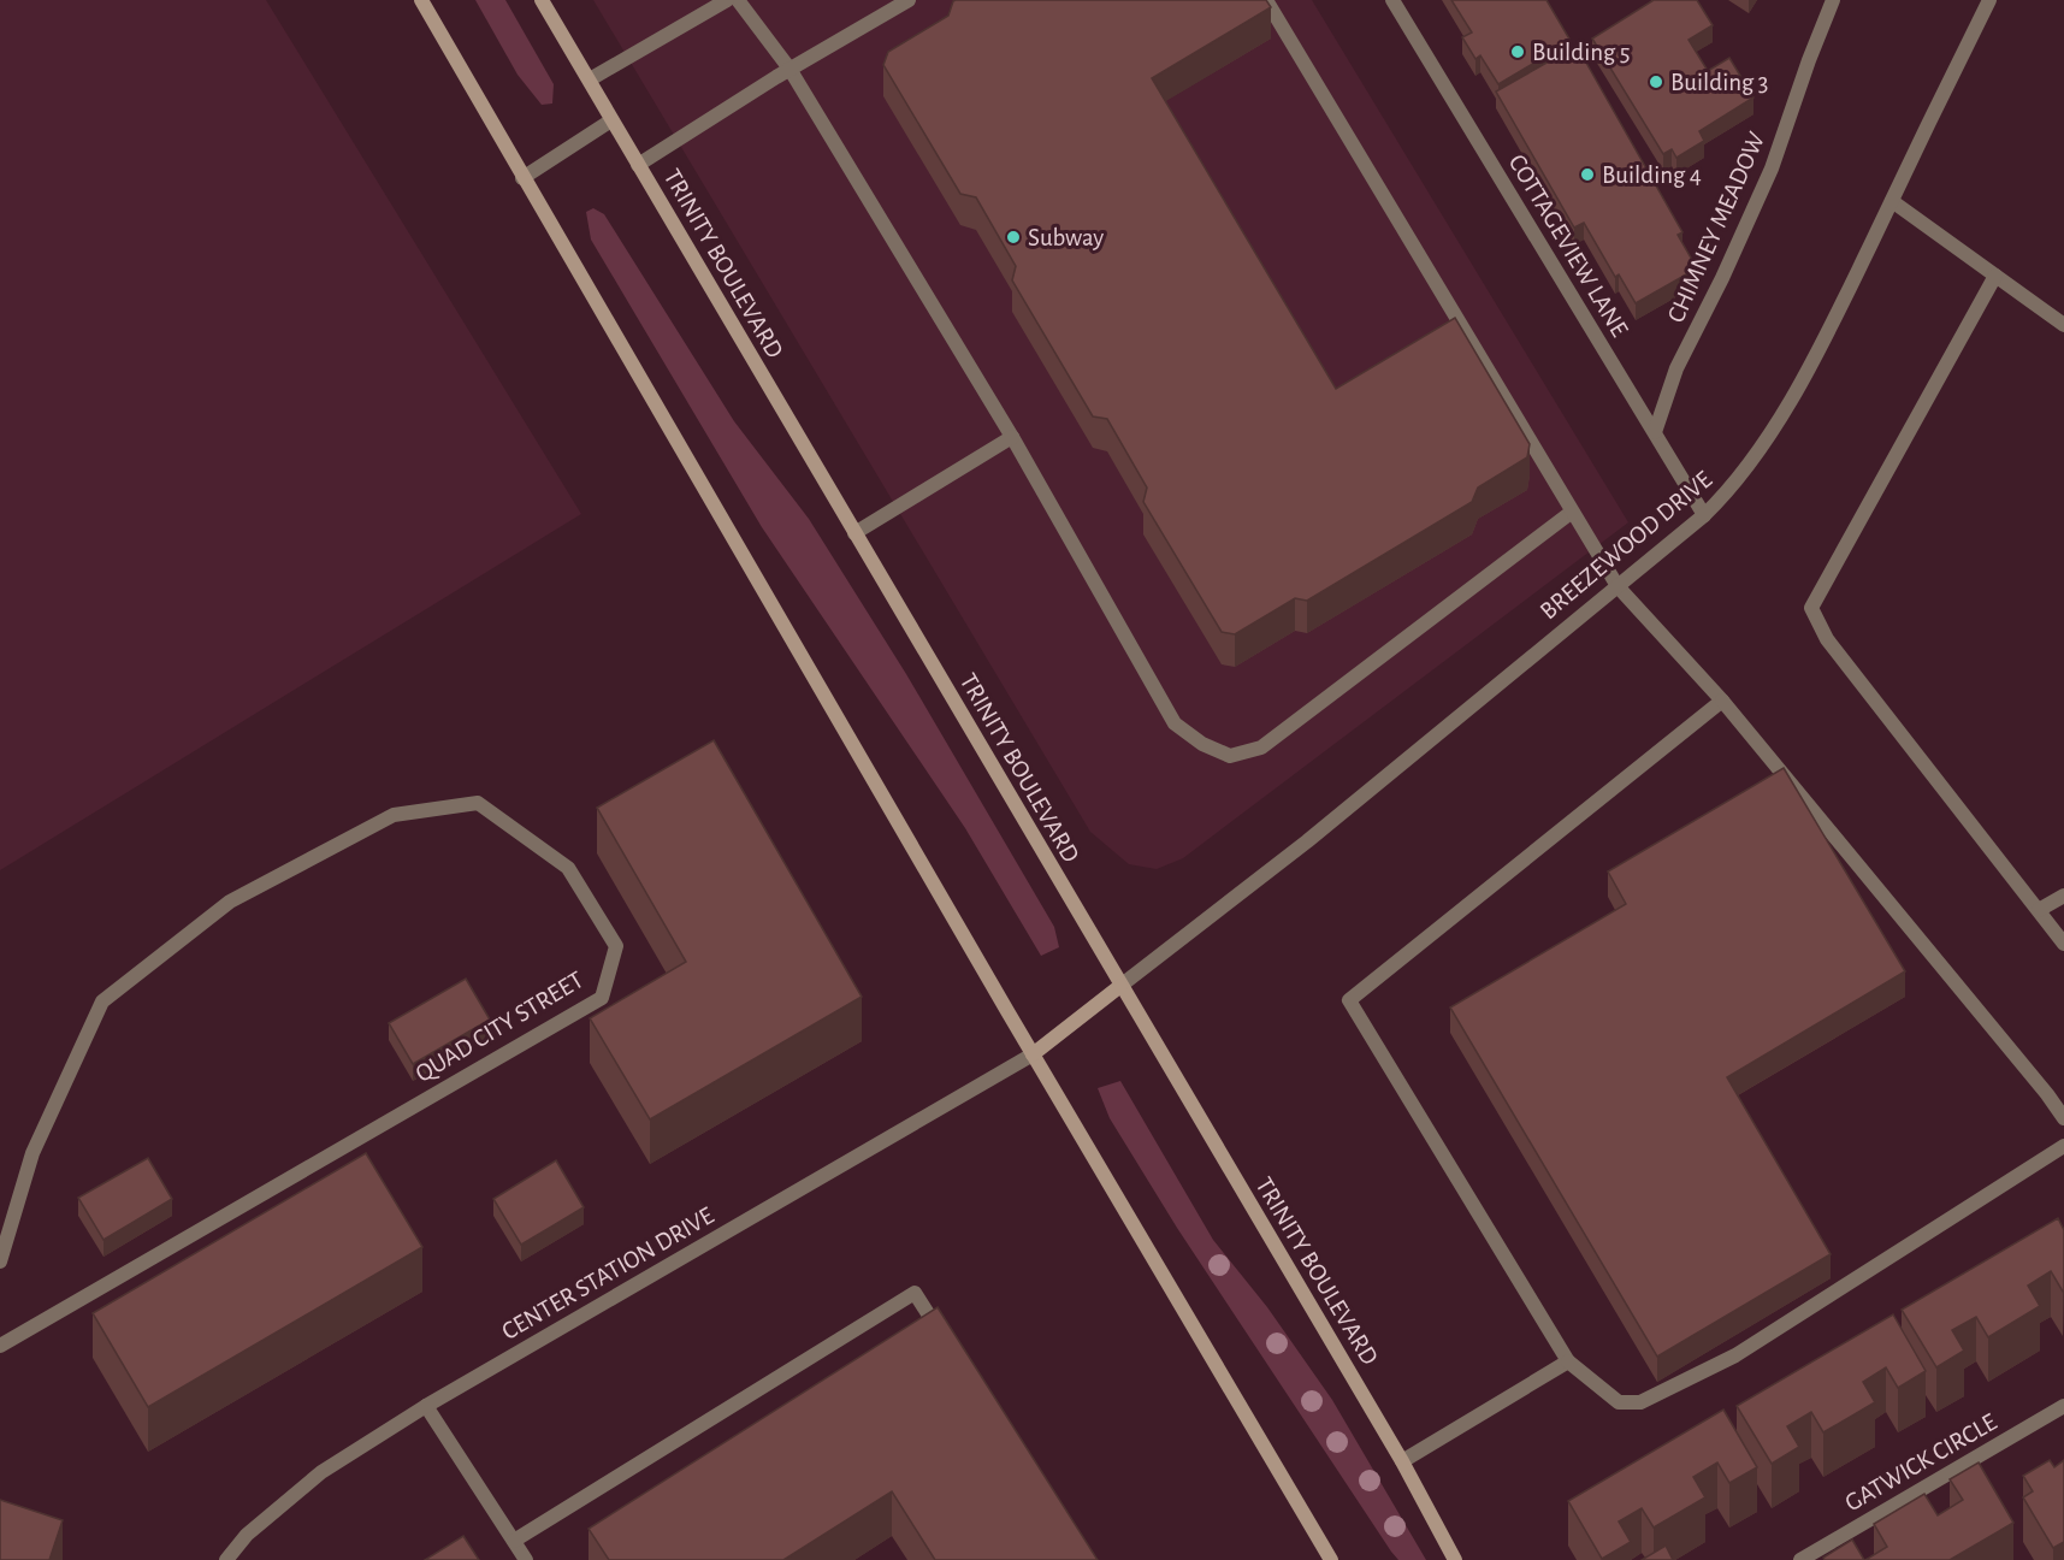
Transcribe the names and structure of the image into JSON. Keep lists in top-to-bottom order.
{
  "streets": {
    "main road": ["TRINITY BOULEVARD"],
    "street": [
      "CHIMNEY MEADOW",
      "COTTAGEVIEW LANE",
      "BREEZEWOOD DRIVE",
      "QUAD CITY STREET",
      "CENTER STATION DRIVE",
      "GATWICK CIRCLE"
    ]
  },
  "crossings": [
    ["CHIMNEY MEADOW", "COTTAGEVIEW LANE"],
    ["COTTAGEVIEW LANE", "BREEZEWOOD DRIVE"],
    ["TRINITY BOULEVARD", "BREEZEWOOD DRIVE"]
  ],
  "places": [
    "Building 5",
    "Building 3",
    "Building 4",
    "Subway"
  ]
}
